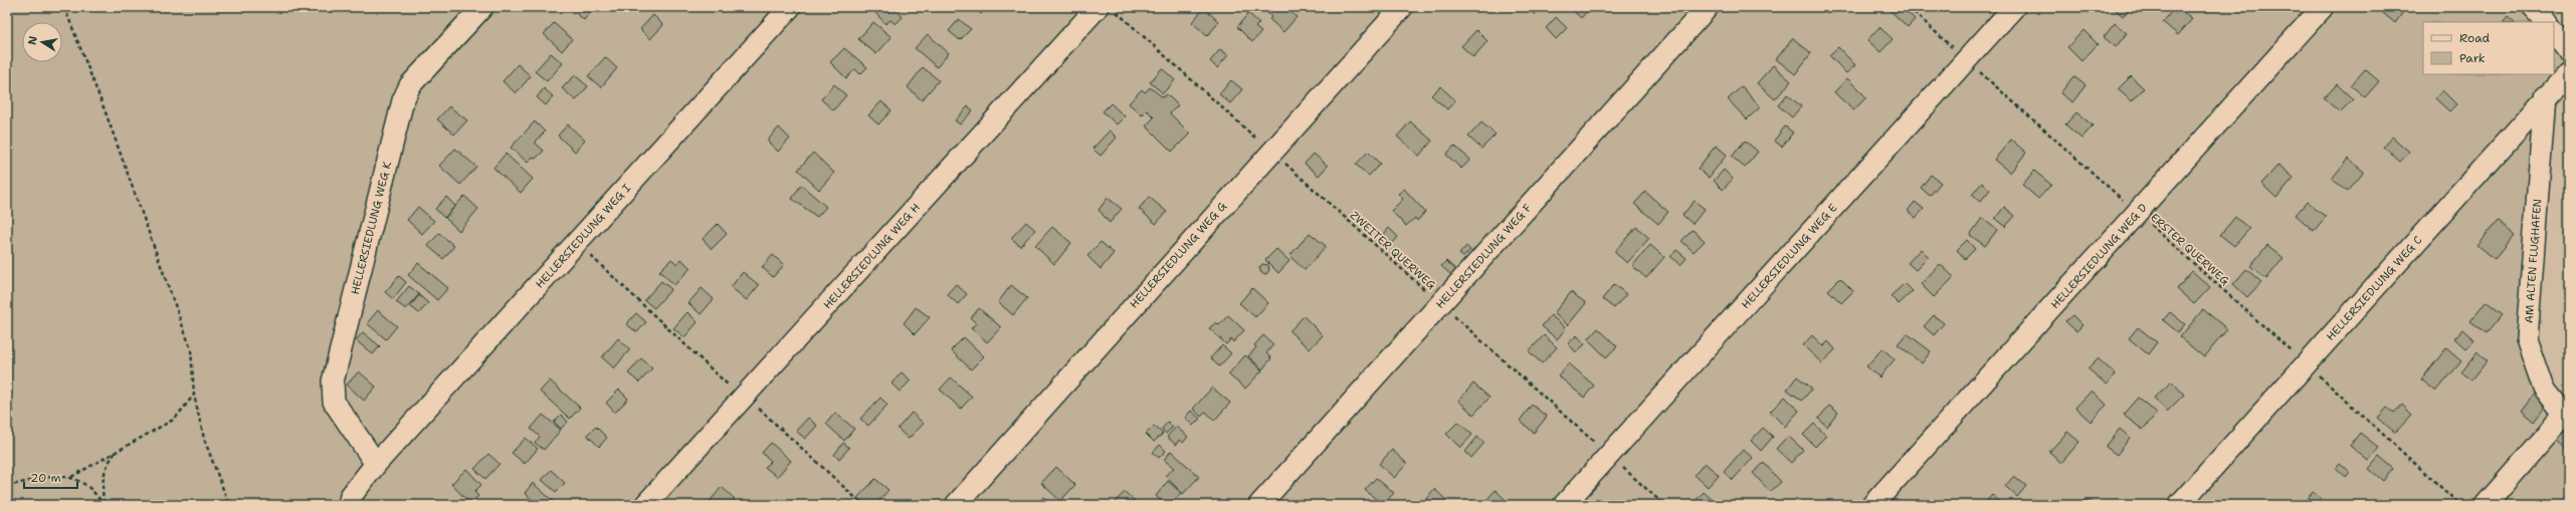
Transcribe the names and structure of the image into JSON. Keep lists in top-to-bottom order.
{
  "streets": {
    "lane": [
      "HELLERSIEDLUNG WEG K",
      "HELLERSIEDLUNG WEG I",
      "HELLERSIEDLUNG WEG G",
      "HELLERSIEDLUNG WEG H",
      "HELLERSIEDLUNG WEG F",
      "HELLERSIEDLUNG WEG E",
      "HELLERSIEDLUNG WEG D",
      "AM ALTEN FLUGHAFEN",
      "HELLERSIEDLUNG WEG C"
    ],
    "path": ["ERSTER QUERWEG", "ZWEITER QUERWEG"]
  },
  "crossings": [
    ["HELLERSIEDLUNG WEG K", "HELLERSIEDLUNG WEG I"],
    ["ERSTER QUERWEG", "HELLERSIEDLUNG WEG E"],
    ["ERSTER QUERWEG", "HELLERSIEDLUNG WEG D"],
    ["ERSTER QUERWEG", "HELLERSIEDLUNG WEG C"],
    ["ZWEITER QUERWEG", "HELLERSIEDLUNG WEG G"],
    ["ZWEITER QUERWEG", "HELLERSIEDLUNG WEG F"],
    ["ZWEITER QUERWEG", "HELLERSIEDLUNG WEG E"],
    ["AM ALTEN FLUGHAFEN", "HELLERSIEDLUNG WEG C"]
  ],
  "legend": ["Road", "Park"],
  "scale_bar": "20 m",
  "north": "left"
}
